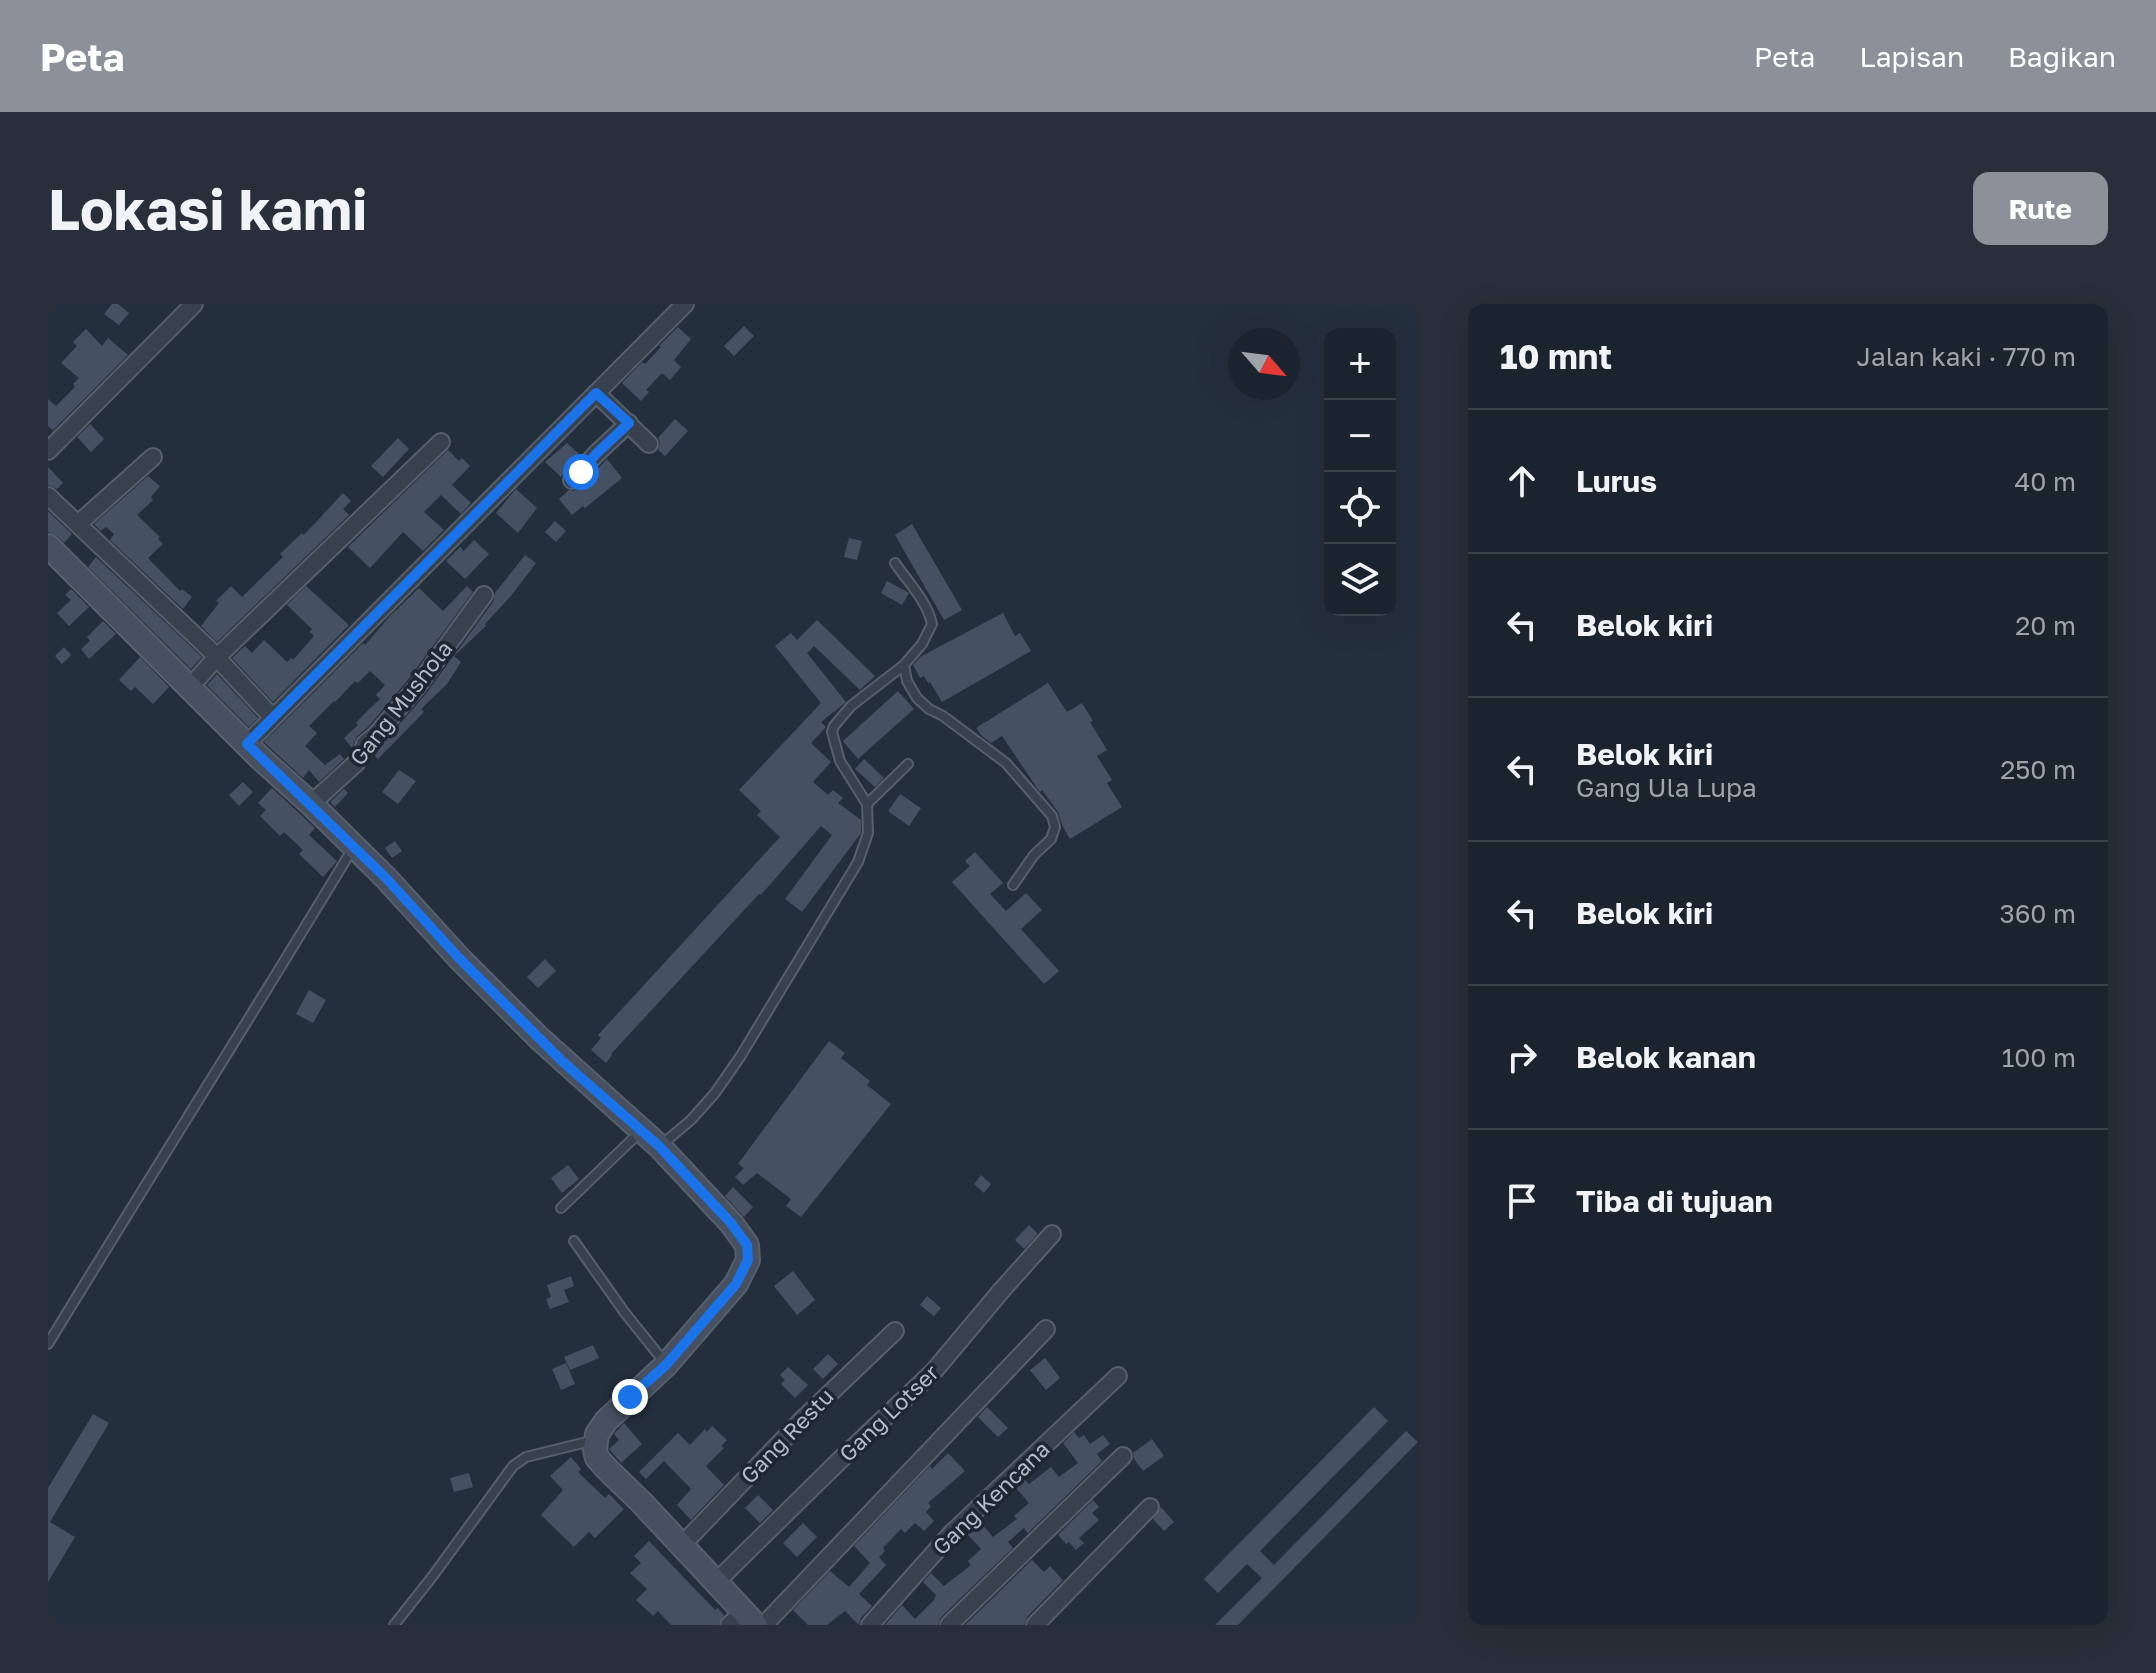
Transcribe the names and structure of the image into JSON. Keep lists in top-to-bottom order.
{
  "streets": {
    "street": [
      "Gang Mushola",
      "Gang Lotser",
      "Gang Restu",
      "Gang Kencana"
    ]
  },
  "north": "bottom right",
  "page": {
    "header": "Peta",
    "nav": ["Peta", "Lapisan", "Bagikan"],
    "buttons": "Rute",
    "title": "Lokasi kami",
    "heading": ["10 mnt", "Jalan kaki · 770 m"],
    "map_buttons": ["+", "−"],
    "list": [
      ["Lurus", "40 m"],
      ["Belok kiri", "20 m"],
      ["Belok kiri", "Gang Ula Lupa", "250 m"],
      ["Belok kiri", "360 m"],
      ["Belok kanan", "100 m"],
      "Tiba di tujuan"
    ]
  }
}
